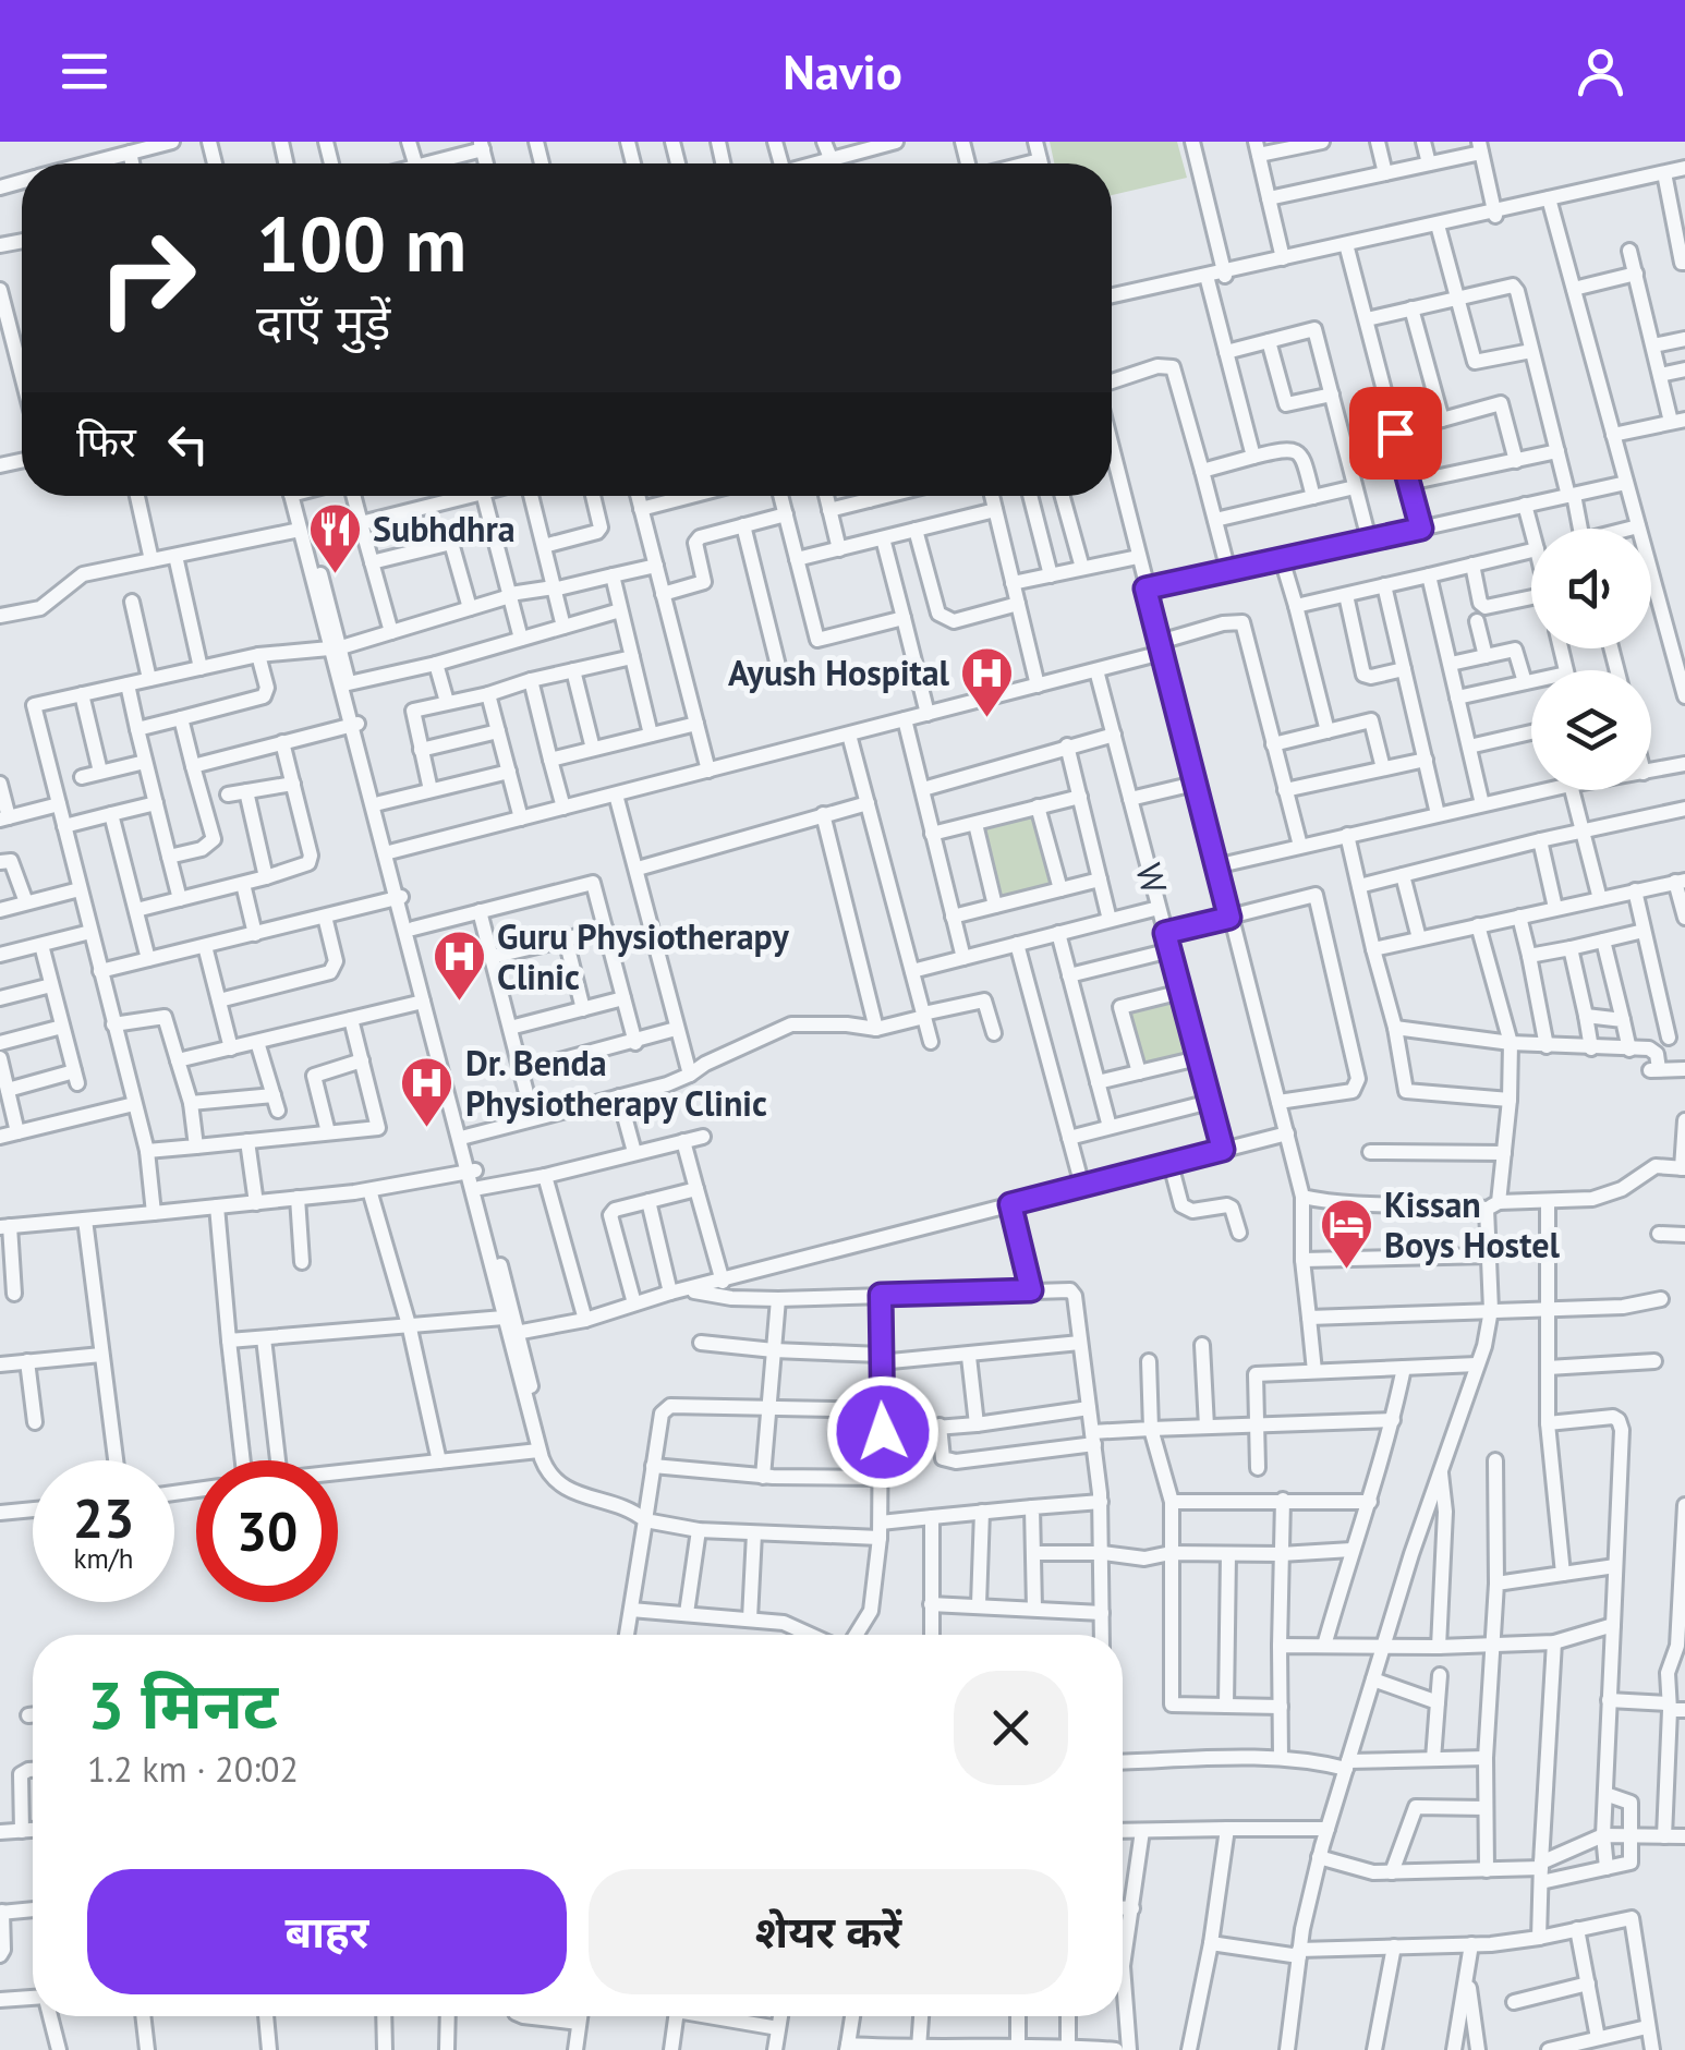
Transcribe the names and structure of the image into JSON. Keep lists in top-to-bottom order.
{
  "streets": {
    "street": ["W"]
  },
  "places": {
    "restaurant": ["Subhdhra"],
    "hospital": ["Ayush Hospital", "Guru Physiotherapy Clinic", "Dr. Benda Physiotherapy Clinic"],
    "hotel": ["Kissan Boys Hostel"]
  },
  "page": {
    "header": "Navio",
    "turn": ["100 m", "दाएँ मुड़ें"],
    "then": "फिर",
    "speed": "23 km/h",
    "limit": "30",
    "heading": ["3 मिनट", "1.2 km · 20:02"],
    "buttons": ["बाहर", "शेयर करें"]
  }
}
